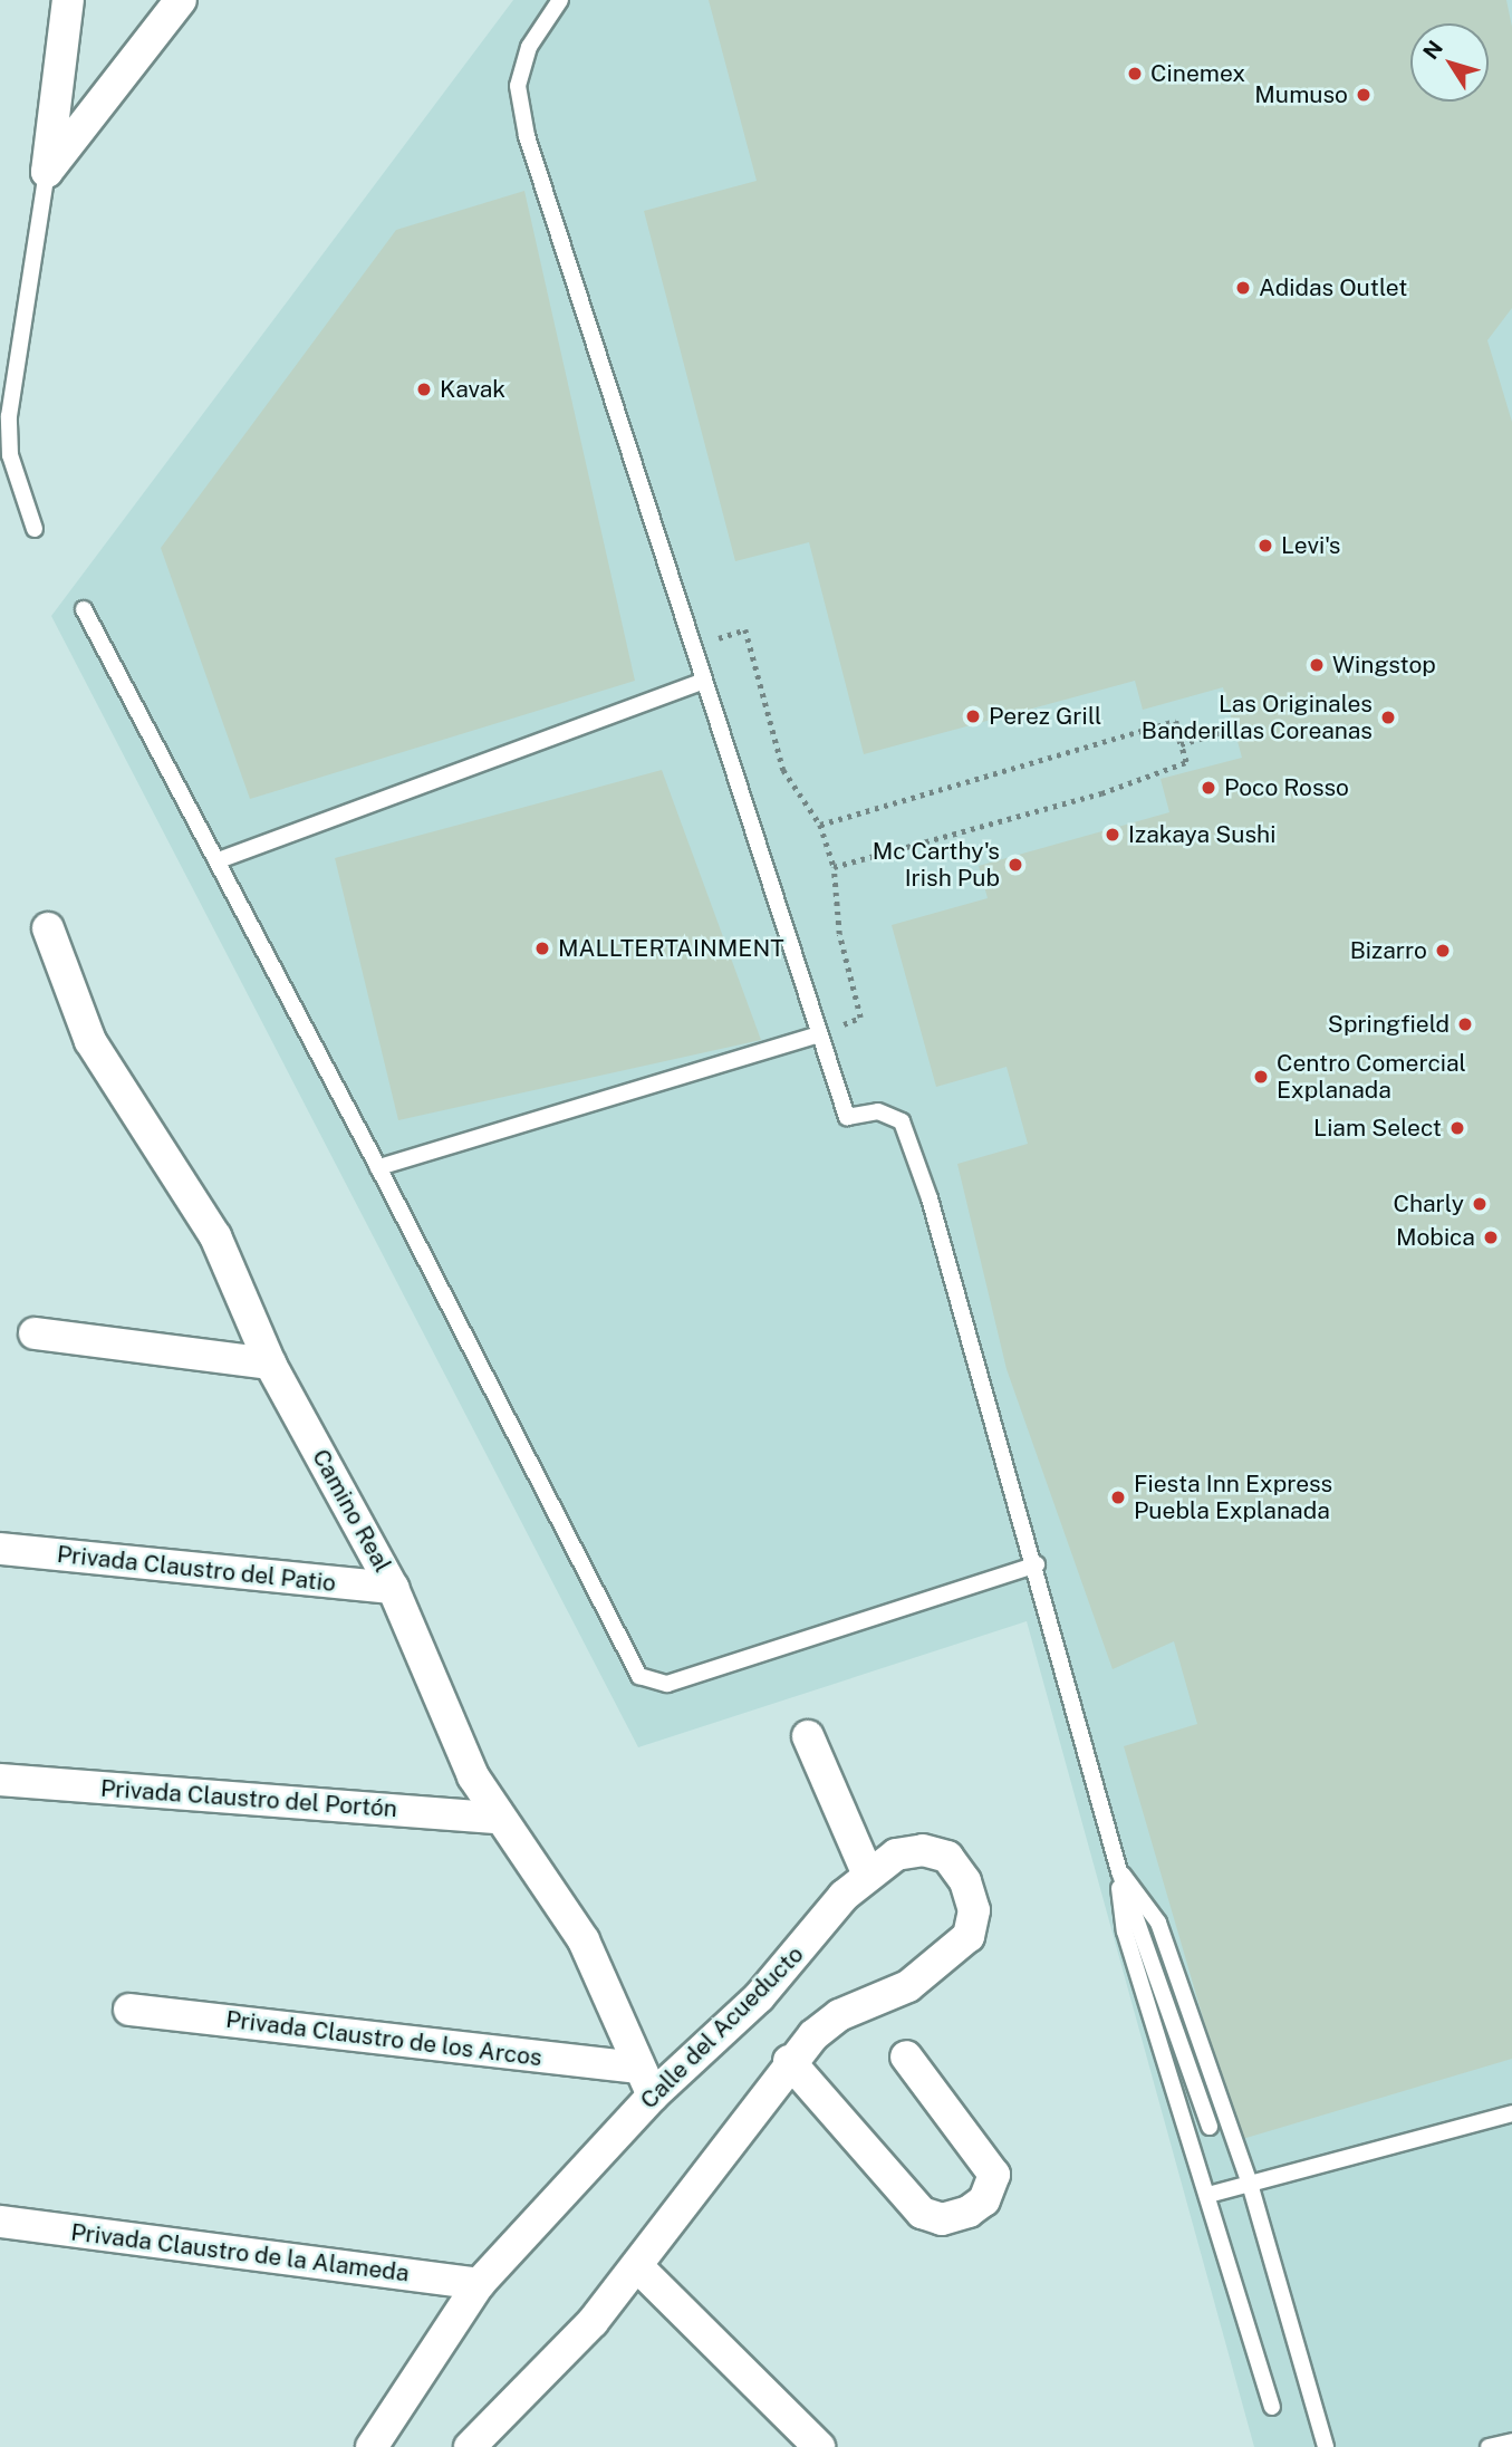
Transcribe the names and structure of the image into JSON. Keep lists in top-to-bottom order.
{
  "streets": {
    "street": [
      "Camino Real",
      "Privada Claustro del Patio",
      "Privada Claustro del Portón",
      "Calle del Acueducto",
      "Privada Claustro de los Arcos",
      "Privada Claustro de la Alameda"
    ]
  },
  "crossings": [
    ["Camino Real", "Privada Claustro del Patio"],
    ["Camino Real", "Privada Claustro del Portón"],
    ["Camino Real", "Calle del Acueducto"],
    ["Camino Real", "Privada Claustro de los Arcos"],
    ["Calle del Acueducto", "Privada Claustro de los Arcos"],
    ["Calle del Acueducto", "Privada Claustro de la Alameda"]
  ],
  "places": [
    "Cinemex",
    "Mumuso",
    "Adidas Outlet",
    "Kavak",
    "Levi's",
    "Wingstop",
    "Perez Grill",
    "Las Originales Banderillas Coreanas",
    "Poco Rosso",
    "Izakaya Sushi",
    "Mc Carthy's Irish Pub",
    "MALLTERTAINMENT",
    "Bizarro",
    "Springfield",
    "Centro Comercial Explanada",
    "Liam Select",
    "Charly",
    "Mobica",
    "Fiesta Inn Express Puebla Explanada"
  ],
  "north": "top left"
}
